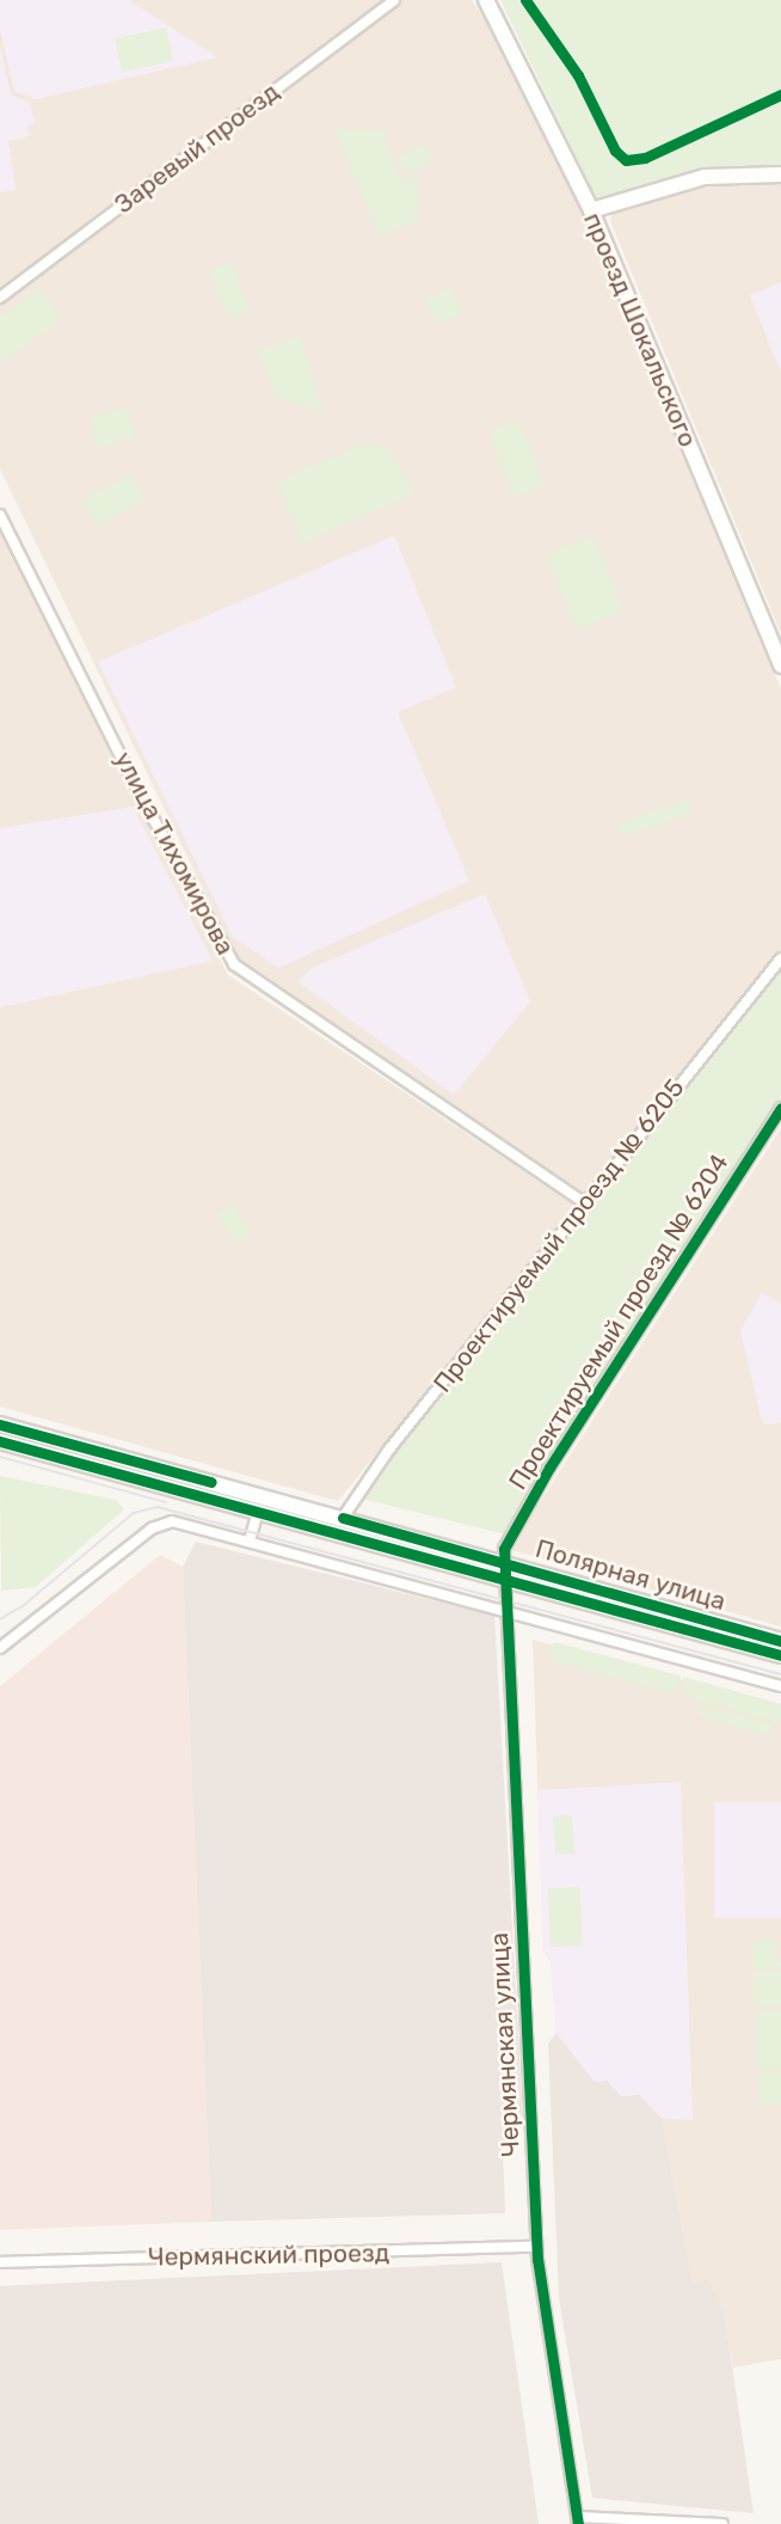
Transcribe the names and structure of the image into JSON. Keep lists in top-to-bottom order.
{
  "streets": {
    "main road": ["проезд Шокальского", "Полярная улица"],
    "street": [
      "Заревый проезд",
      "улица Тихомирова",
      "Проектируемый проезд № 6205",
      "Проектируемый проезд № 6204",
      "Чермянская улица",
      "Чермянский проезд"
    ]
  },
  "crossings": [
    ["улица Тихомирова", "Проектируемый проезд № 6205"],
    ["Проектируемый проезд № 6205", "Полярная улица"],
    ["Проектируемый проезд № 6204", "Полярная улица"],
    ["Проектируемый проезд № 6204", "Чермянская улица"],
    ["Полярная улица", "Чермянская улица"],
    ["Чермянская улица", "Чермянский проезд"]
  ]
}
